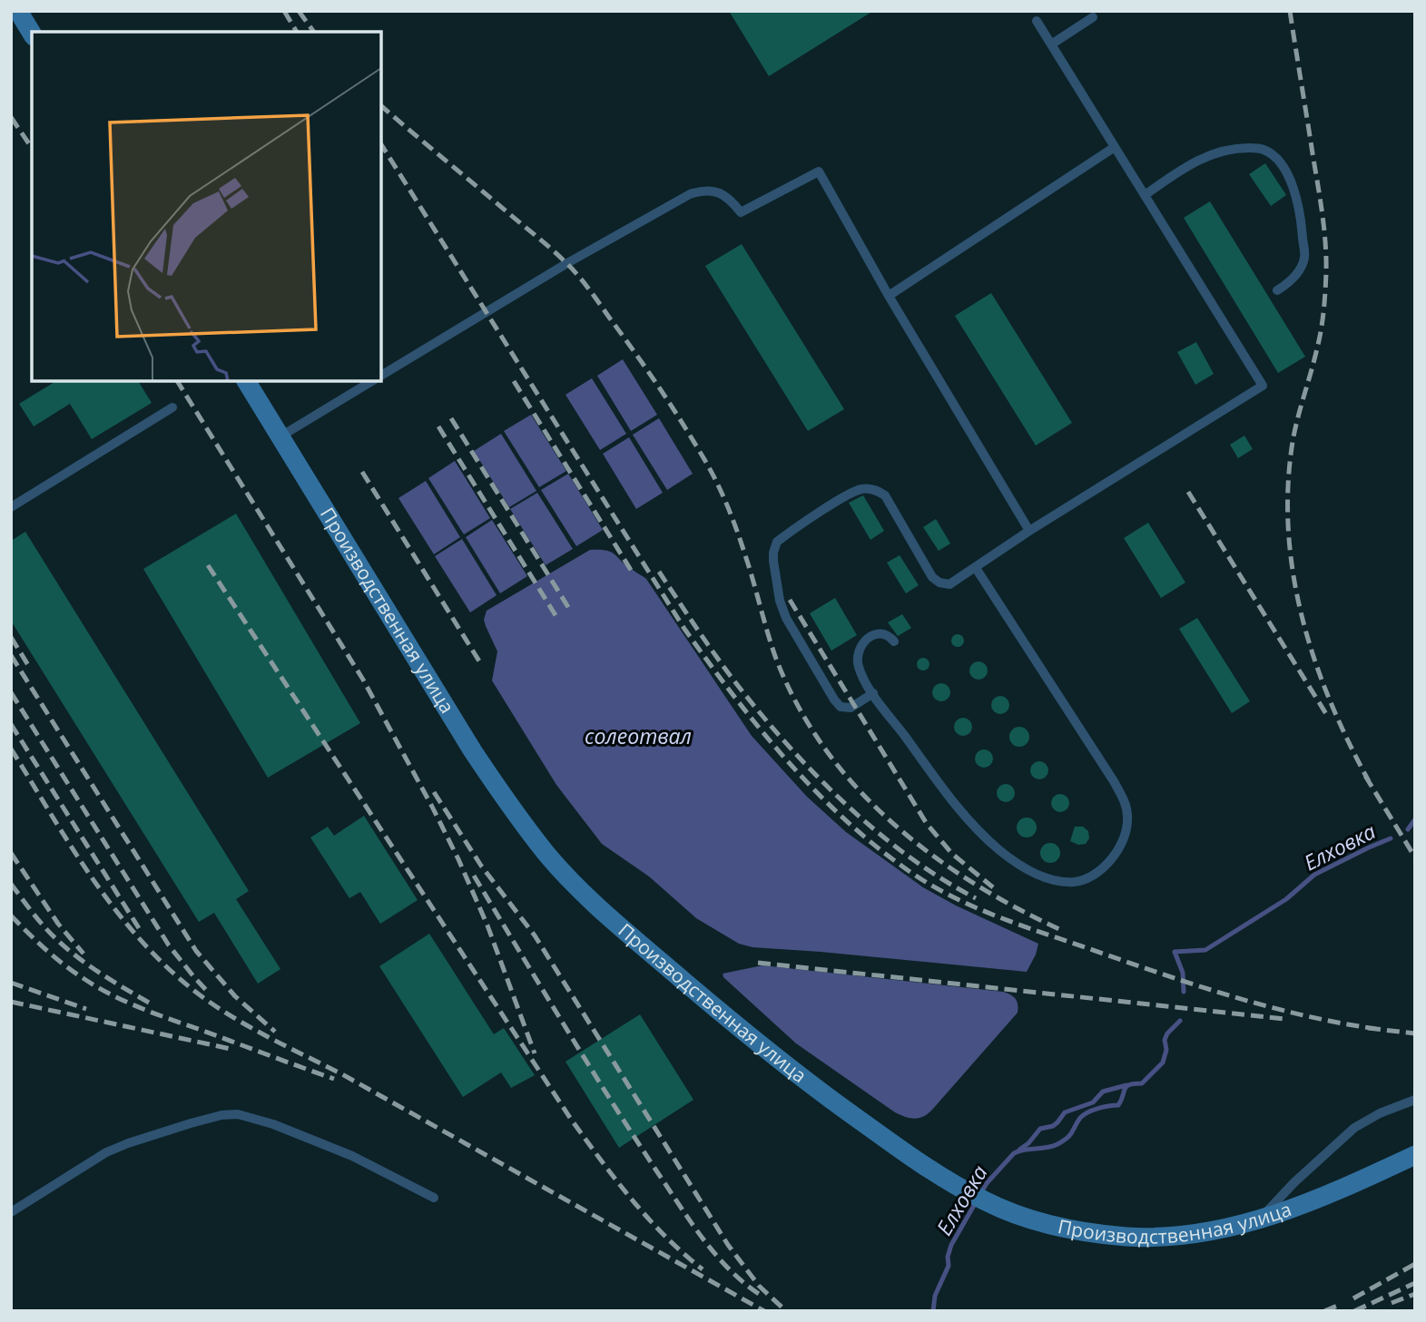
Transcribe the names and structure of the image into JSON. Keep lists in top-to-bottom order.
{
  "streets": {
    "main road": ["Производственная улица"]
  },
  "water": ["солеотвал", "Елховка"]
}
